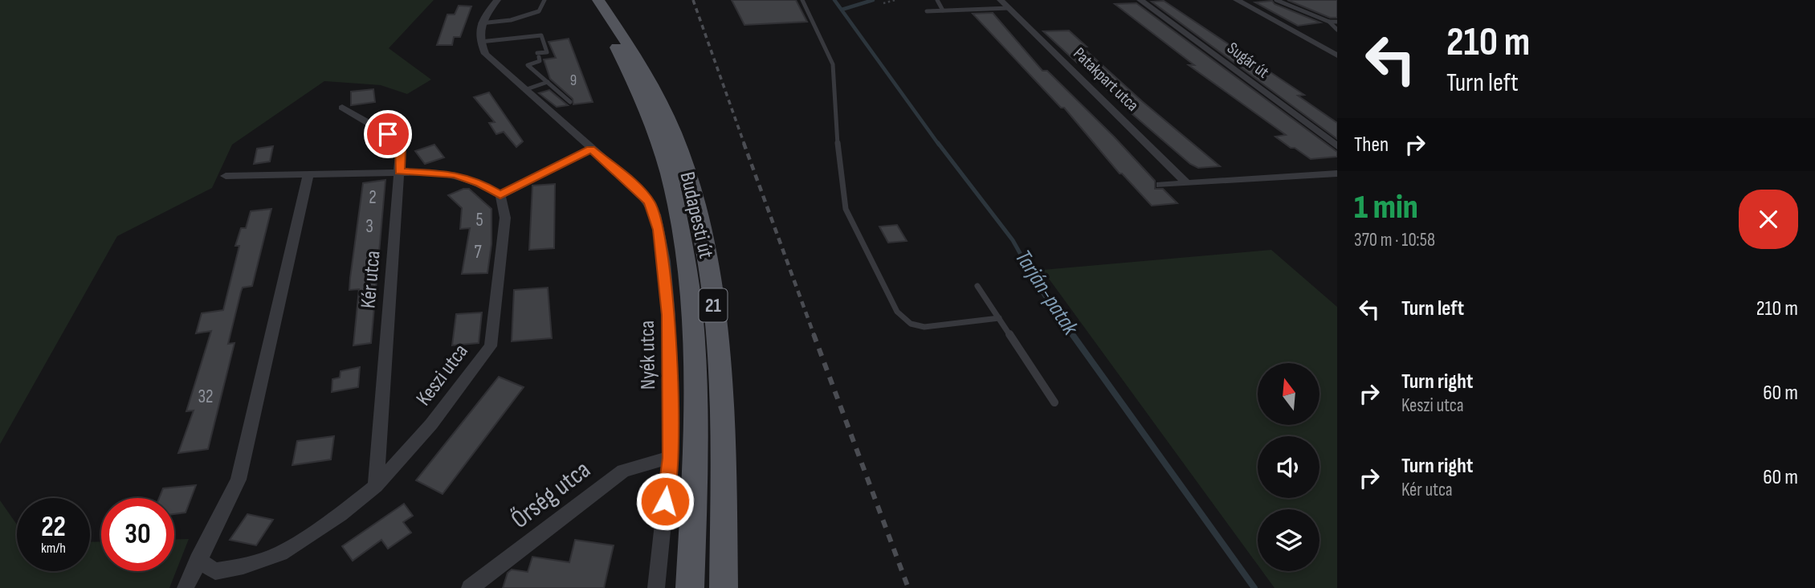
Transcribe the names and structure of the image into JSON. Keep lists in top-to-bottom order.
{
  "streets": {
    "main road": ["Budapesti út", "21"],
    "street": [
      "Sugár út",
      "Patakpart utca",
      "Kér utca",
      "Nyék utca",
      "Keszi utca",
      "Őrség utca"
    ]
  },
  "crossings": [
    ["Kér utca", "Keszi utca"],
    ["Nyék utca", "Őrség utca"]
  ],
  "water": ["Tarján-patak"],
  "house_numbers": [
    "9",
    "2",
    "5",
    "3",
    "7",
    "32"
  ],
  "north": "top",
  "page": {
    "turn": ["210 m", "Turn left"],
    "then": "Then",
    "heading": ["1 min", "370 m · 10:58"],
    "list": [
      {
        "name": "Turn left",
        "value": "210 m"
      },
      {
        "name": "Turn right",
        "note": "Keszi utca",
        "value": "60 m"
      },
      {
        "name": "Turn right",
        "note": "Kér utca",
        "value": "60 m"
      }
    ],
    "speed": "22 km/h",
    "limit": "30"
  }
}
